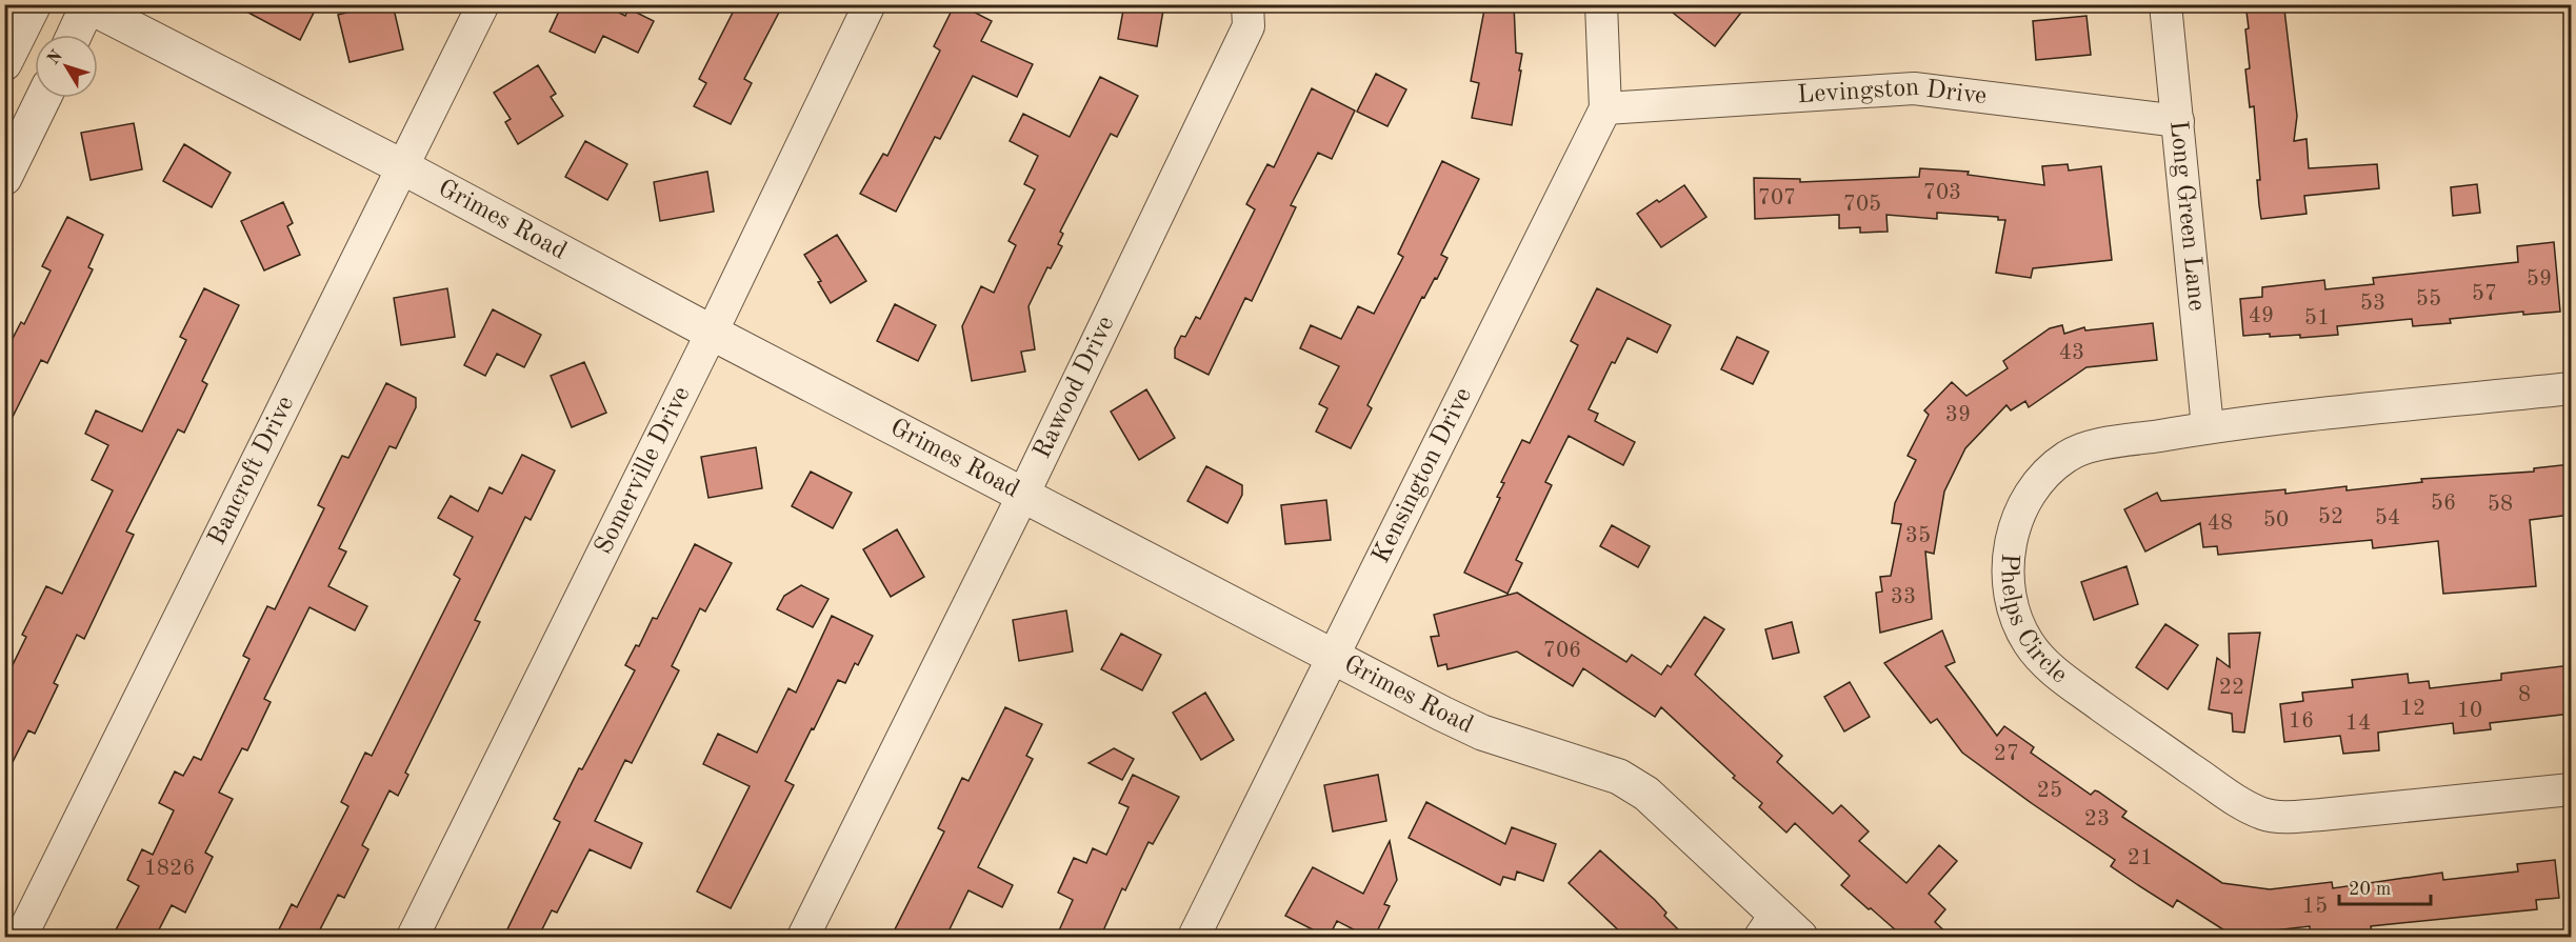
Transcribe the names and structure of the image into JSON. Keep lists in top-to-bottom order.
{
  "streets": {
    "street": [
      "Levingston Drive",
      "Long Green Lane",
      "Grimes Road",
      "Rawood Drive",
      "Bancroft Drive",
      "Somerville Drive",
      "Kensington Drive",
      "Phelps Circle"
    ]
  },
  "crossings": [
    ["Levingston Drive", "Long Green Lane"],
    ["Levingston Drive", "Kensington Drive"],
    ["Long Green Lane", "Phelps Circle"],
    ["Grimes Road", "Rawood Drive"],
    ["Grimes Road", "Bancroft Drive"],
    ["Grimes Road", "Somerville Drive"],
    ["Grimes Road", "Kensington Drive"]
  ],
  "house_numbers": [
    "703",
    "707",
    "705",
    "59",
    "57",
    "55",
    "53",
    "49",
    "51",
    "43",
    "39",
    "56",
    "58",
    "52",
    "54",
    "50",
    "48",
    "35",
    "33",
    "706",
    "22",
    "8",
    "12",
    "10",
    "16",
    "14",
    "27",
    "25",
    "23",
    "21",
    "1826",
    "15"
  ],
  "scale_bar": "20 m",
  "north": "top left"
}
